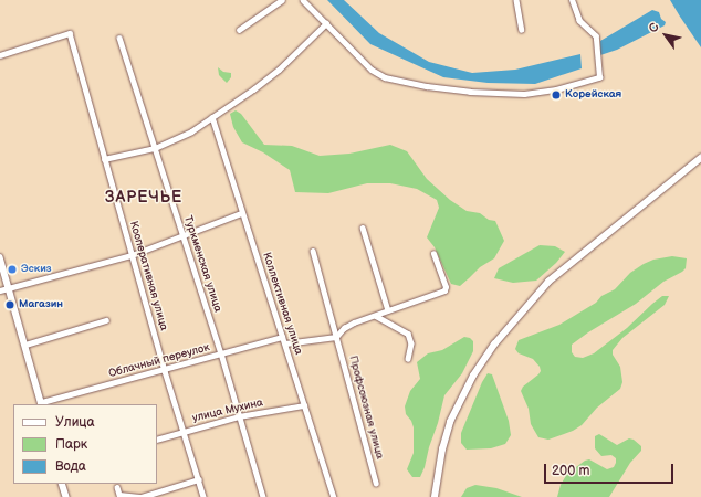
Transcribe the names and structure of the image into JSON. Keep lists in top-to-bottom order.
{
  "streets": {
    "street": [
      "Туркменская улица",
      "Кооперативная улица",
      "Коллективная улица",
      "Облачный переулок",
      "Профсоюзная улица",
      "улица Мухина"
    ]
  },
  "crossings": [
    ["Туркменская улица", "Облачный переулок"],
    ["Туркменская улица", "улица Мухина"],
    ["Кооперативная улица", "Облачный переулок"],
    ["Кооперативная улица", "улица Мухина"],
    ["Коллективная улица", "Облачный переулок"],
    ["Коллективная улица", "улица Мухина"]
  ],
  "districts": ["ЗАРЕЧЬЕ"],
  "places": ["Корейская", "Эскиз", "Магазин"],
  "legend": ["Улица", "Парк", "Вода"],
  "scale_bar": "200 m",
  "north": "top left"
}
